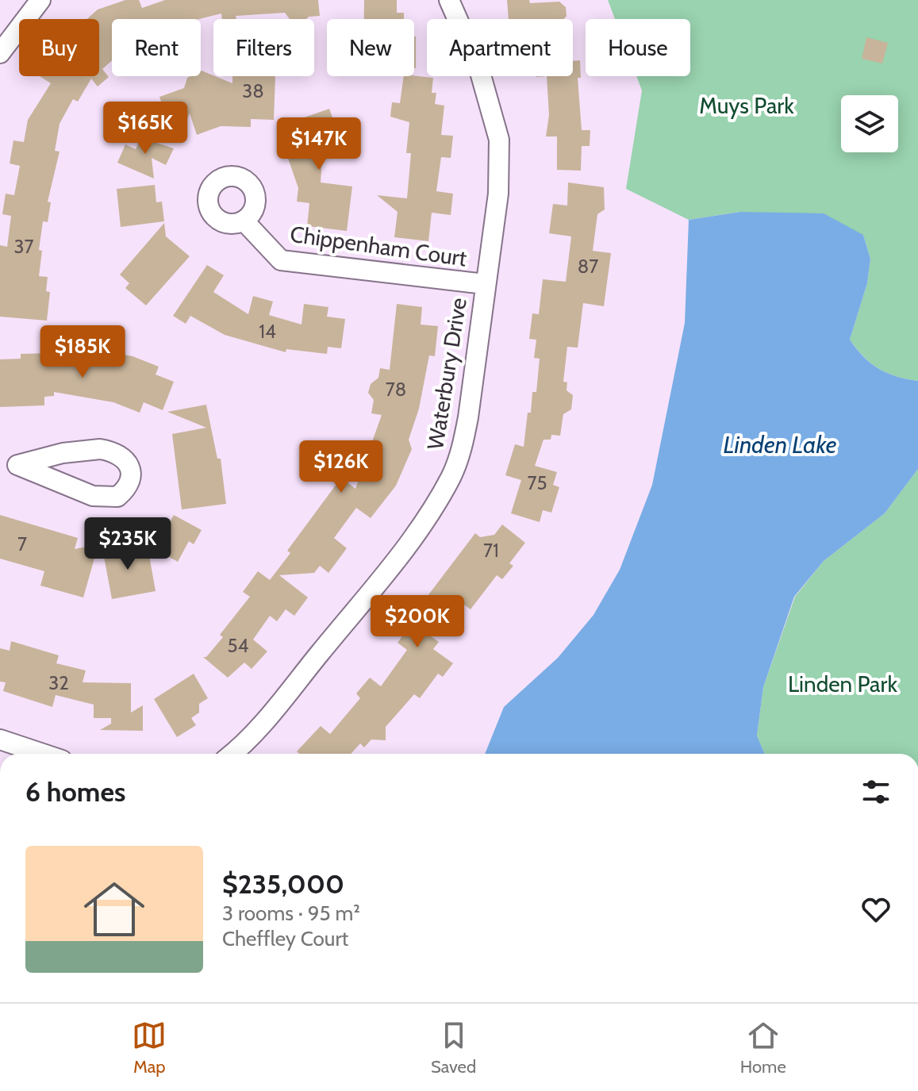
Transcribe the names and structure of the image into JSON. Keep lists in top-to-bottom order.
{
  "streets": {
    "street": ["Chippenham Court", "Waterbury Drive"]
  },
  "crossings": [
    ["Chippenham Court", "Waterbury Drive"]
  ],
  "water": ["Linden Lake"],
  "parks": ["Muys Park", "Linden Park"],
  "house_numbers": [
    "38",
    "37",
    "87",
    "14",
    "78",
    "75",
    "7",
    "71",
    "54",
    "32"
  ],
  "page": {
    "chip": [
      "Buy",
      "Rent",
      "Filters",
      "New",
      "Apartment",
      "House"
    ],
    "price": [
      "$165K",
      "$147K",
      "$185K",
      "$126K",
      "$235K",
      "$200K"
    ],
    "heading": "6 homes",
    "list": [
      {
        "name": "$235,000",
        "note": "3 rooms · 95 m² · Cheffley Court"
      }
    ],
    "tabs": ["Map", "Saved", "Home"]
  }
}
